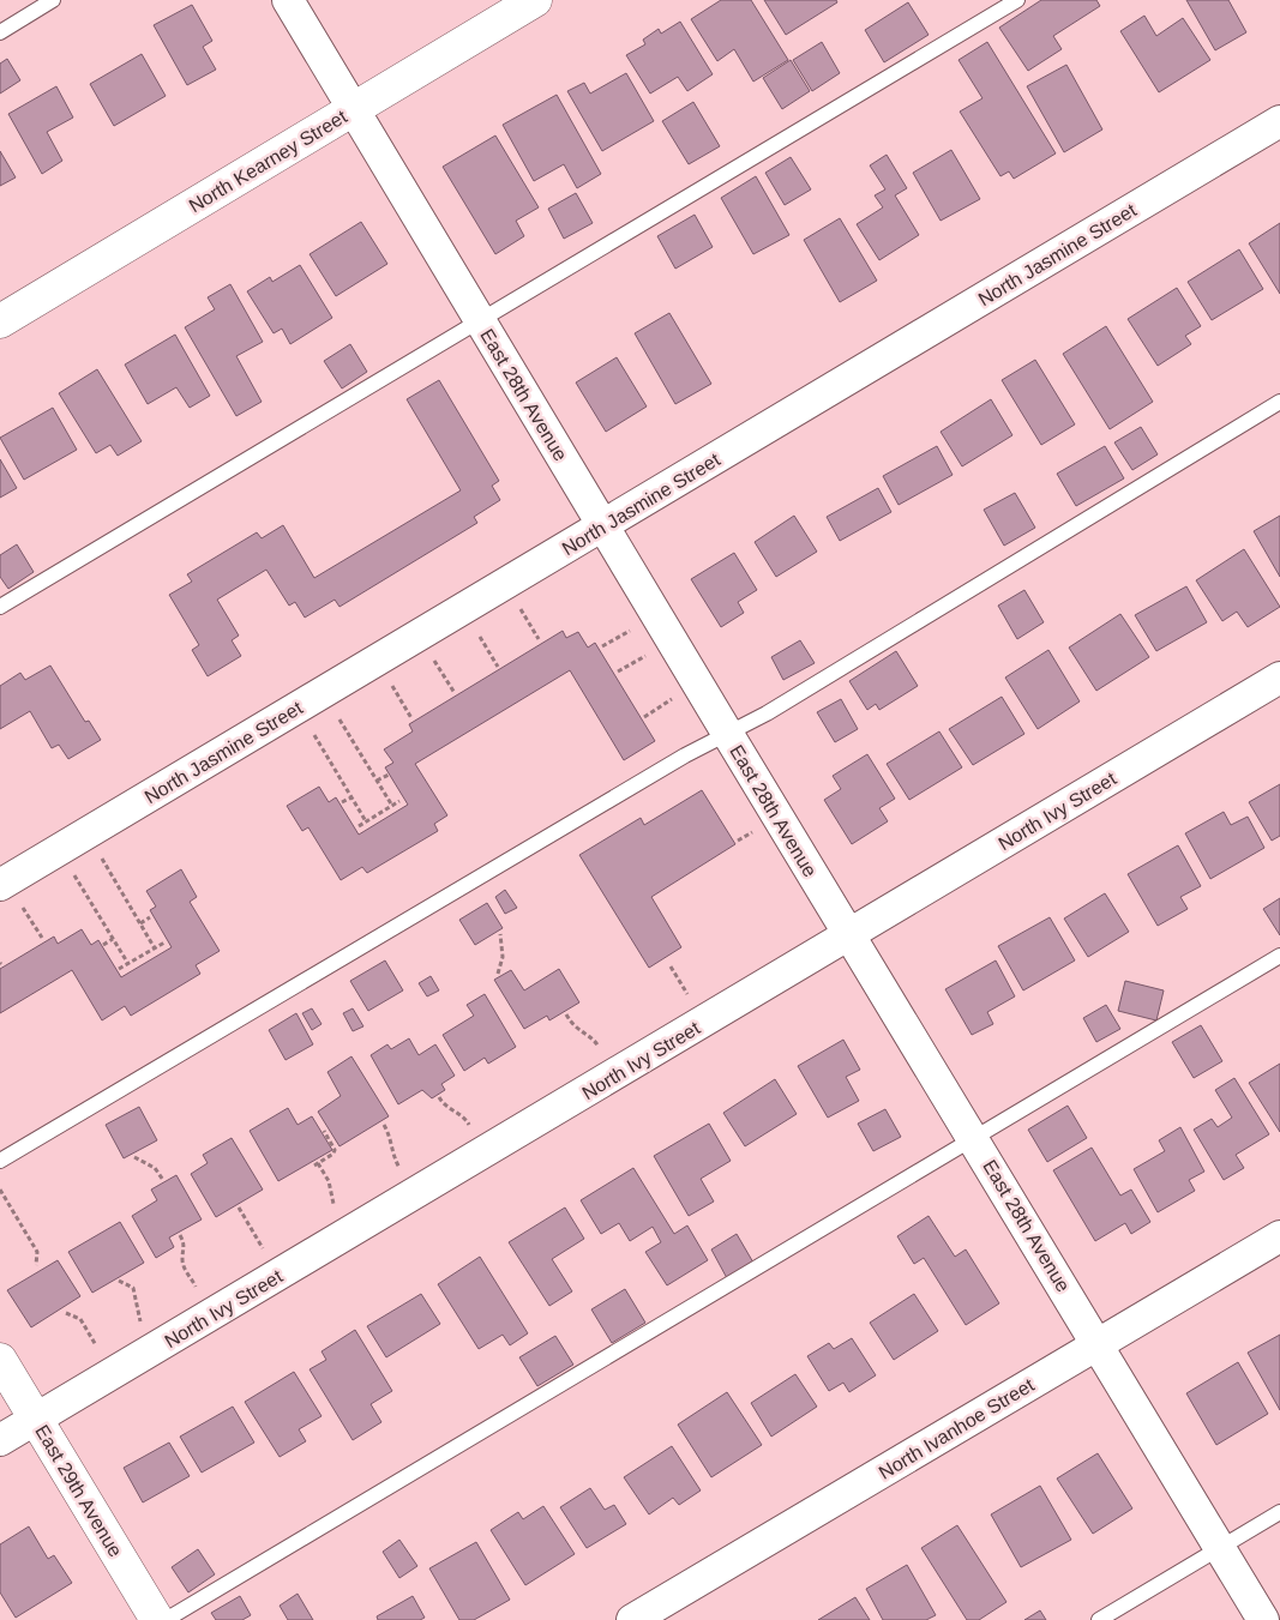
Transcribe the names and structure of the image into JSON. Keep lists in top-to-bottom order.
{
  "streets": {
    "street": [
      "North Kearney Street",
      "North Jasmine Street",
      "East 28th Avenue",
      "North Ivy Street",
      "North Ivanhoe Street",
      "East 29th Avenue"
    ]
  },
  "crossings": [
    ["North Kearney Street", "East 28th Avenue"],
    ["North Jasmine Street", "East 28th Avenue"],
    ["East 28th Avenue", "North Ivy Street"],
    ["East 28th Avenue", "North Ivanhoe Street"],
    ["North Ivy Street", "East 29th Avenue"]
  ]
}
